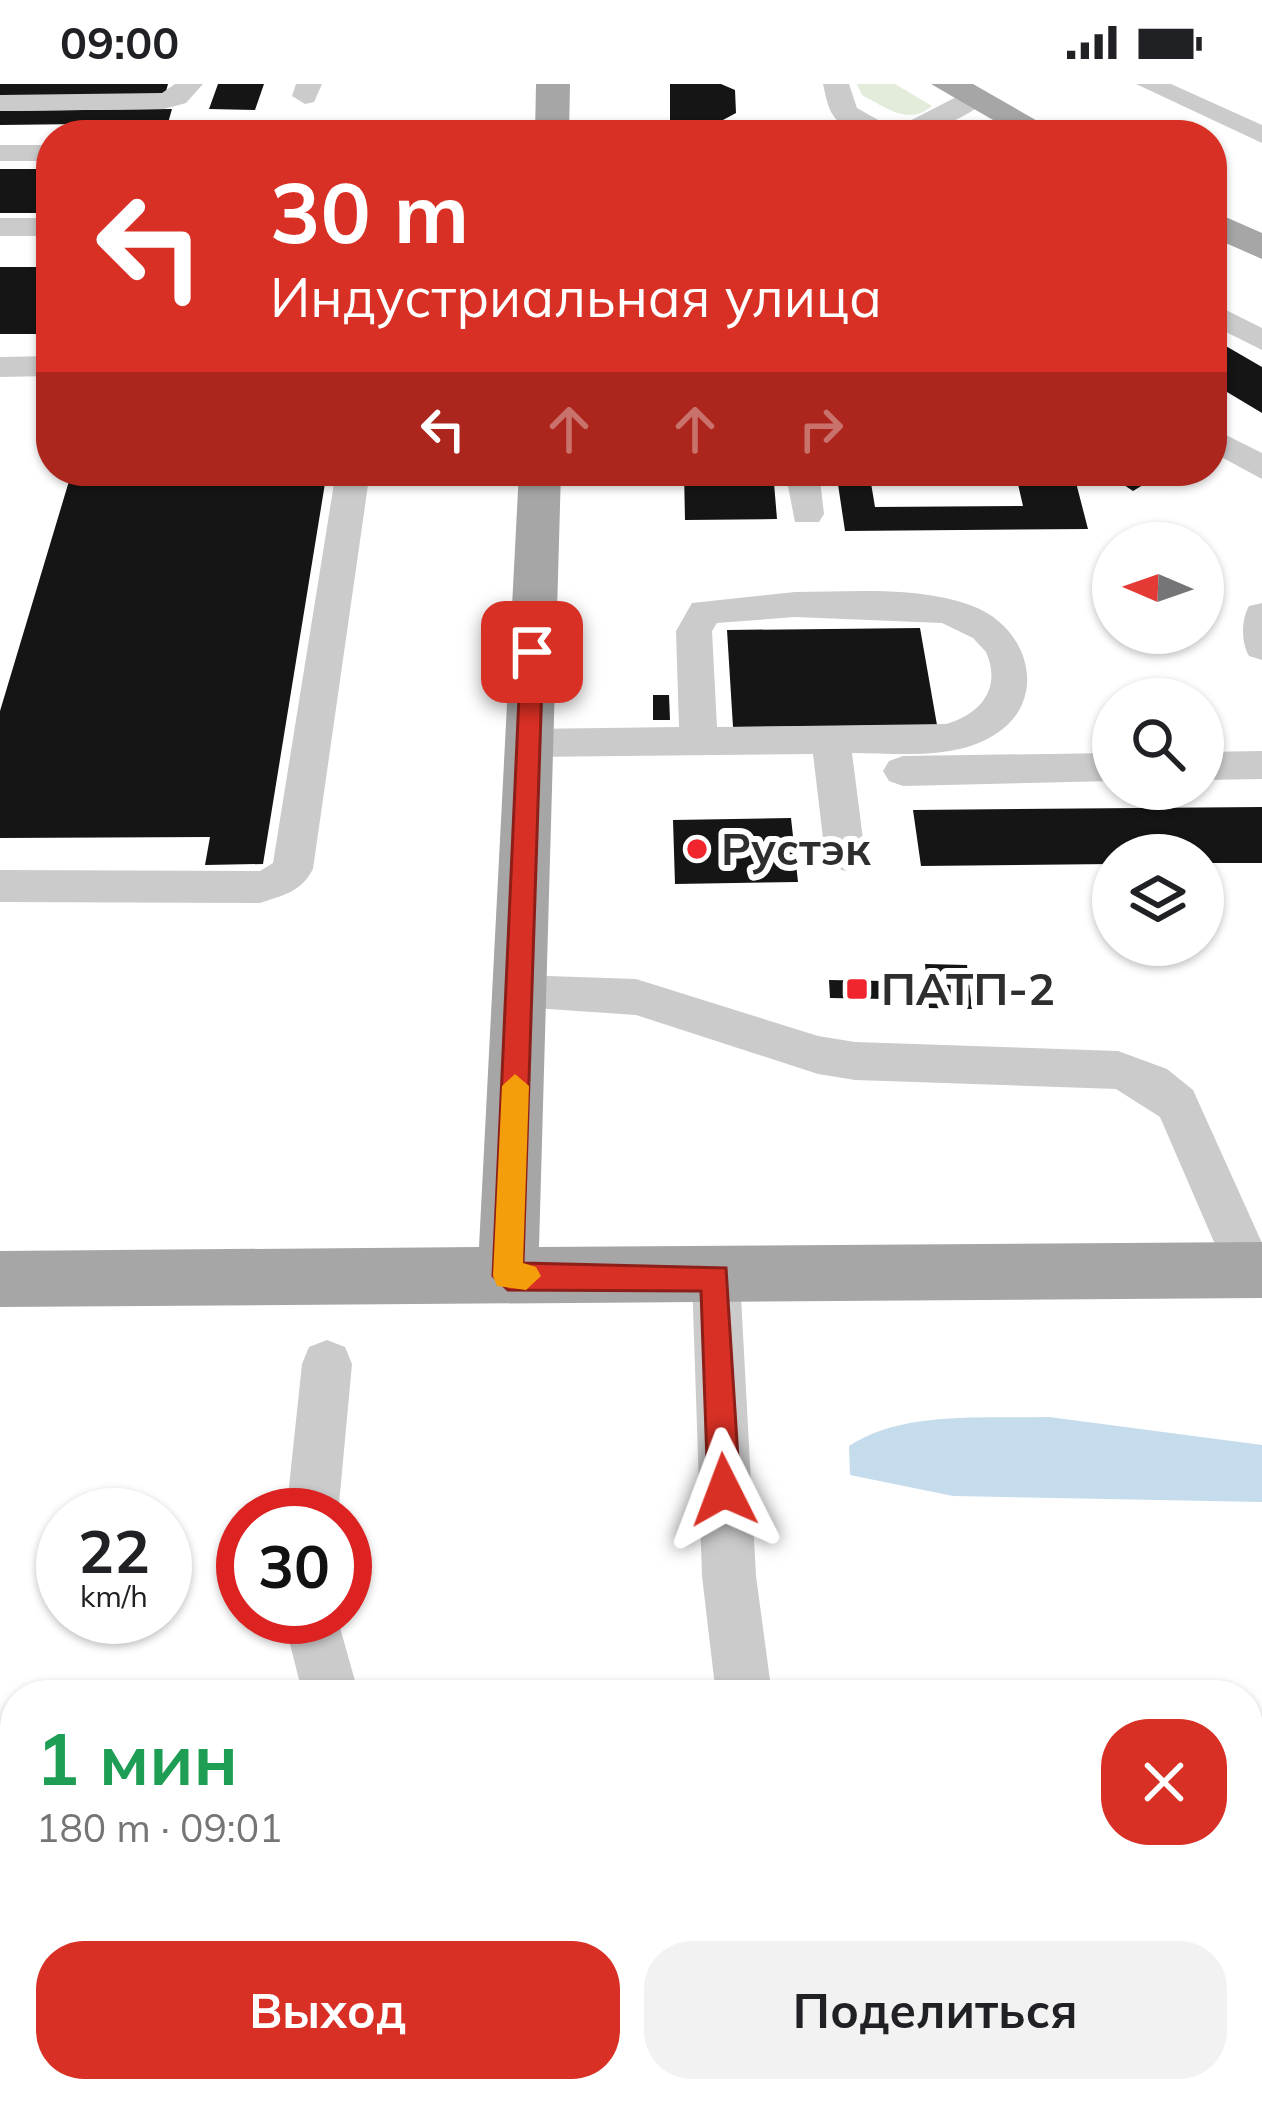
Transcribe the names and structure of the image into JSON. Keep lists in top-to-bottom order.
{
  "places": {
    "other": ["Рустэк"],
    "transit": ["ПАТП-2"]
  },
  "north": "left",
  "page": {
    "status": "09:00",
    "turn": ["30 m", "Индустриальная улица"],
    "speed": "22 km/h",
    "limit": "30",
    "heading": ["1 мин", "180 m · 09:01"],
    "buttons": ["Выход", "Поделиться"]
  }
}
